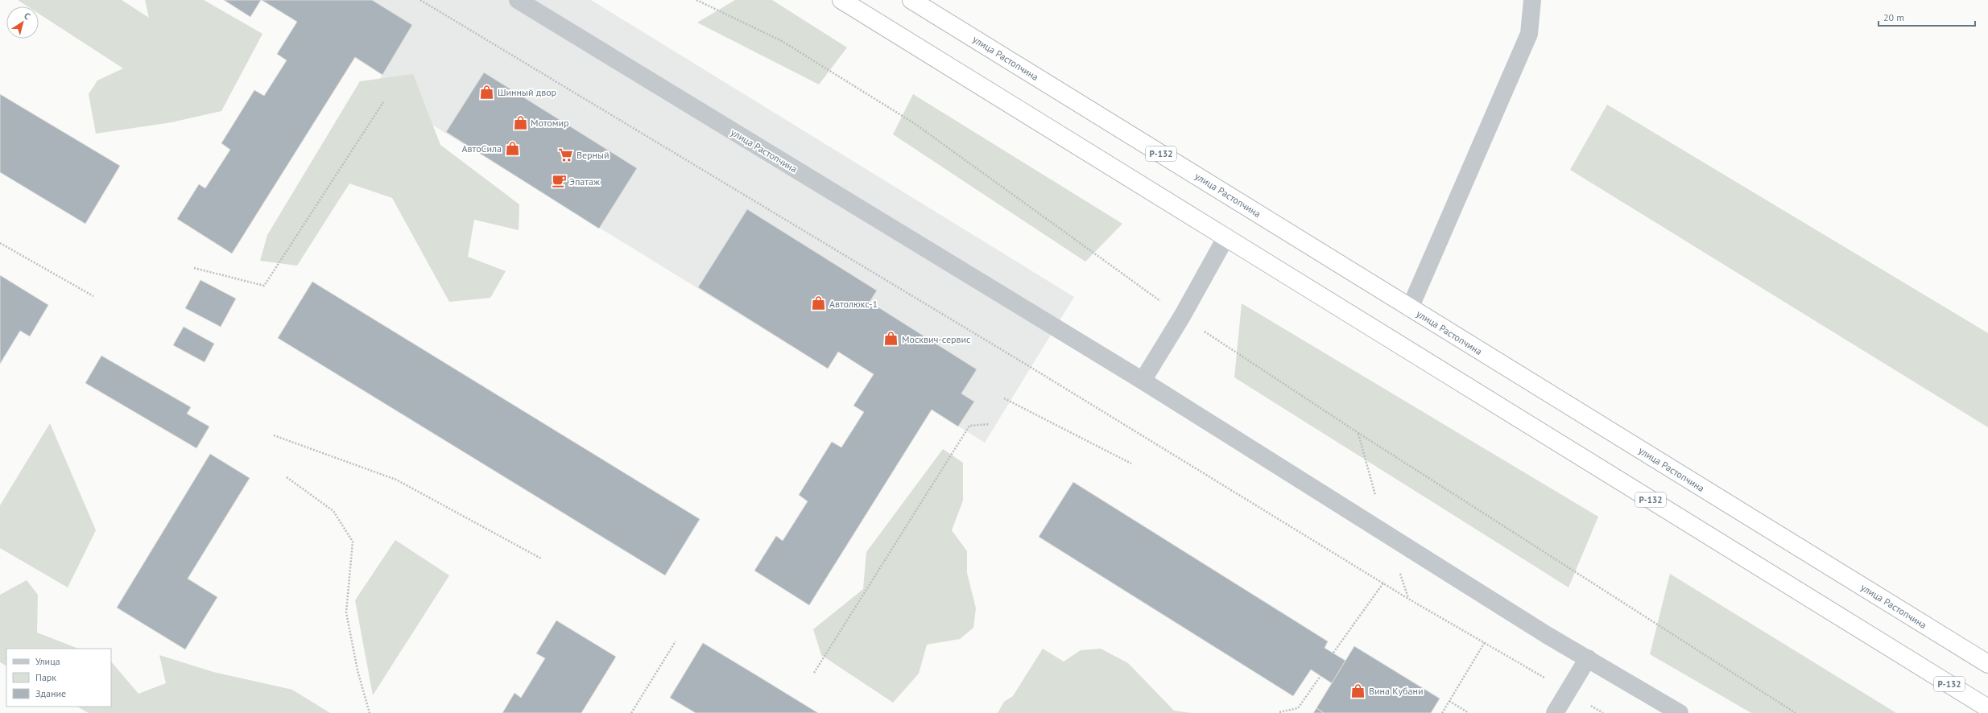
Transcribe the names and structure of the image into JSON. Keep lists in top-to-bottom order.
{
  "streets": {
    "highway": ["улица Растопчина", "Р-132"]
  },
  "places": {
    "shop": [
      "Шинный двор",
      "Мотомир",
      "АвтоСила",
      "Автолюкс-1",
      "Москвич-сервис",
      "Вина Кубани"
    ],
    "supermarket": ["Верный"],
    "cafe": ["Эпатаж"]
  },
  "legend": ["Улица", "Парк", "Здание"],
  "scale_bar": "20 m",
  "north": "top right"
}
